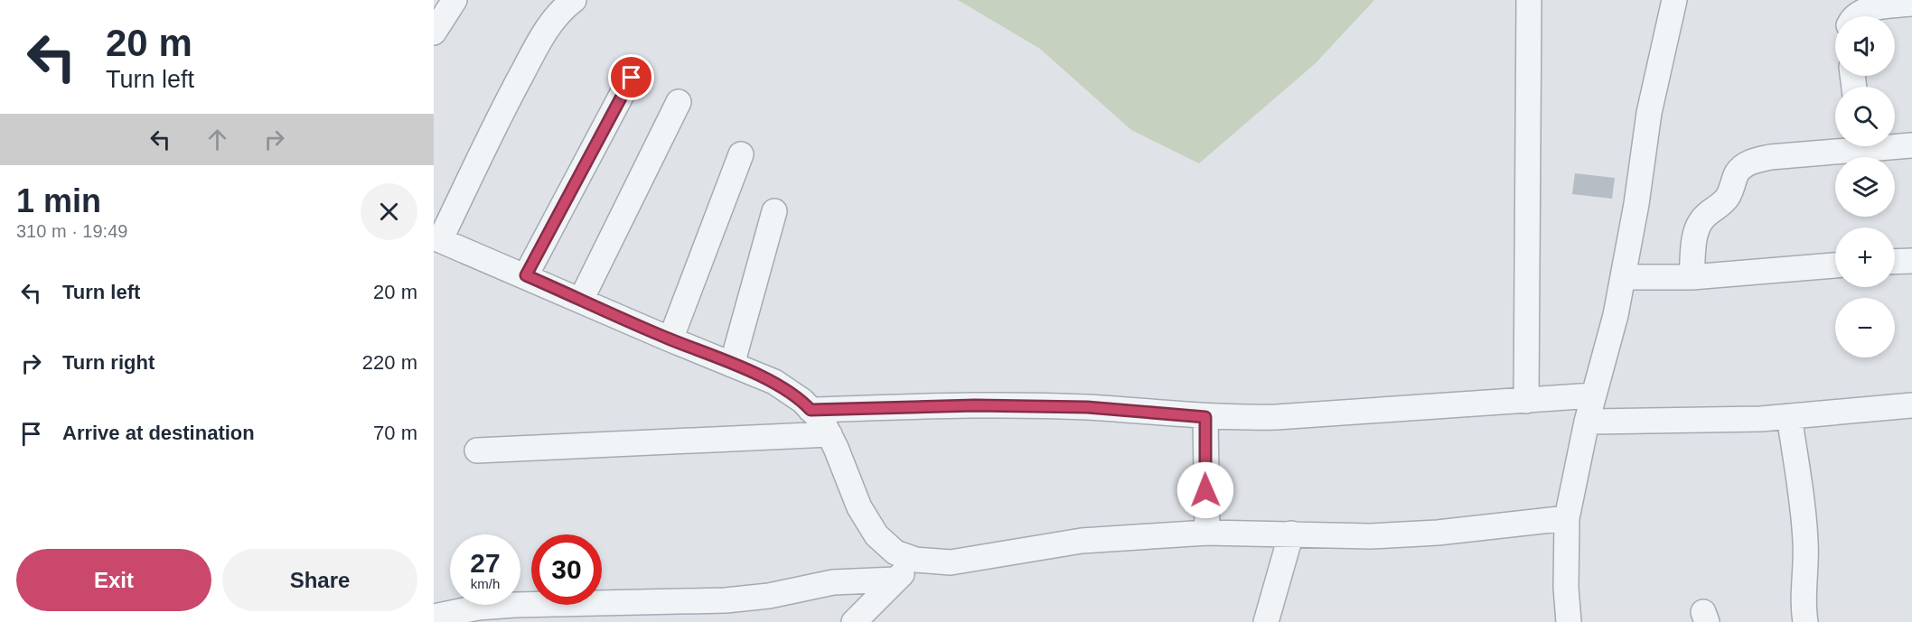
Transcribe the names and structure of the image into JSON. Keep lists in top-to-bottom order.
{
  "page": {
    "turn": ["20 m", "Turn left"],
    "map_buttons": ["+", "−"],
    "heading": ["1 min", "310 m · 19:49"],
    "list": [
      {
        "name": "Turn left",
        "value": "20 m"
      },
      {
        "name": "Turn right",
        "value": "220 m"
      },
      {
        "name": "Arrive at destination",
        "value": "70 m"
      }
    ],
    "speed": "27 km/h",
    "limit": "30",
    "buttons": ["Exit", "Share"]
  }
}
